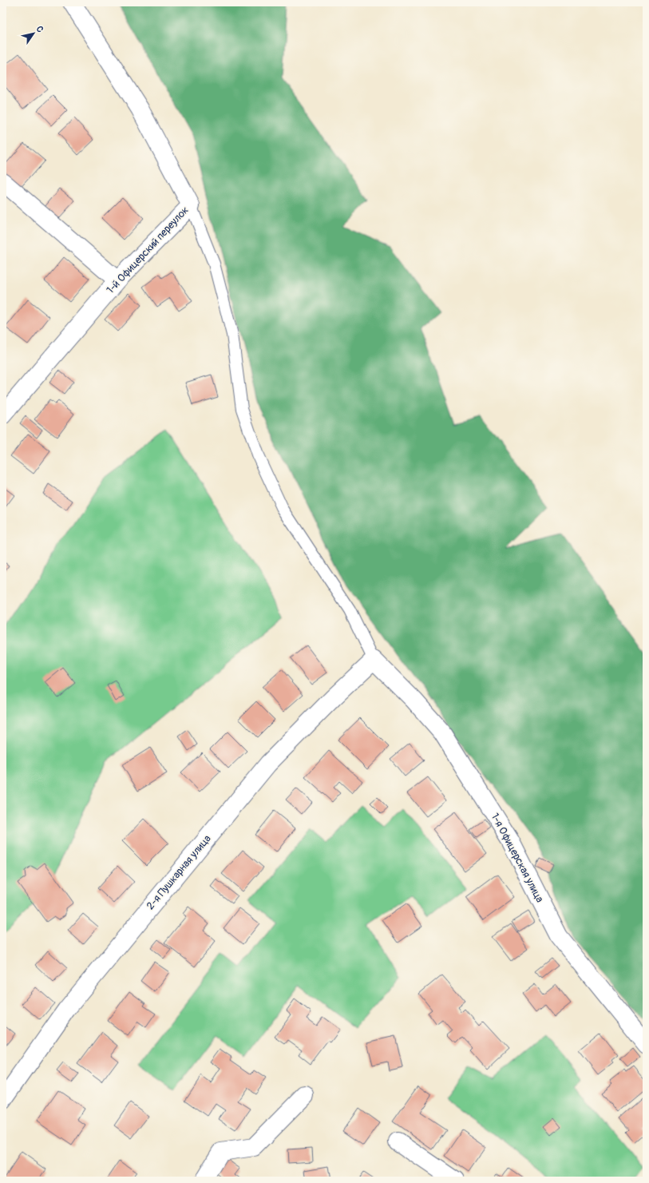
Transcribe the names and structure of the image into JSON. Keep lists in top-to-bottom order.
{
  "streets": {
    "street": ["1-й Офицерский переулок", "1-я Офицерская улица", "2-я Пушкарная улица"]
  },
  "crossings": [
    ["1-я Офицерская улица", "2-я Пушкарная улица"]
  ],
  "north": "top right"
}
